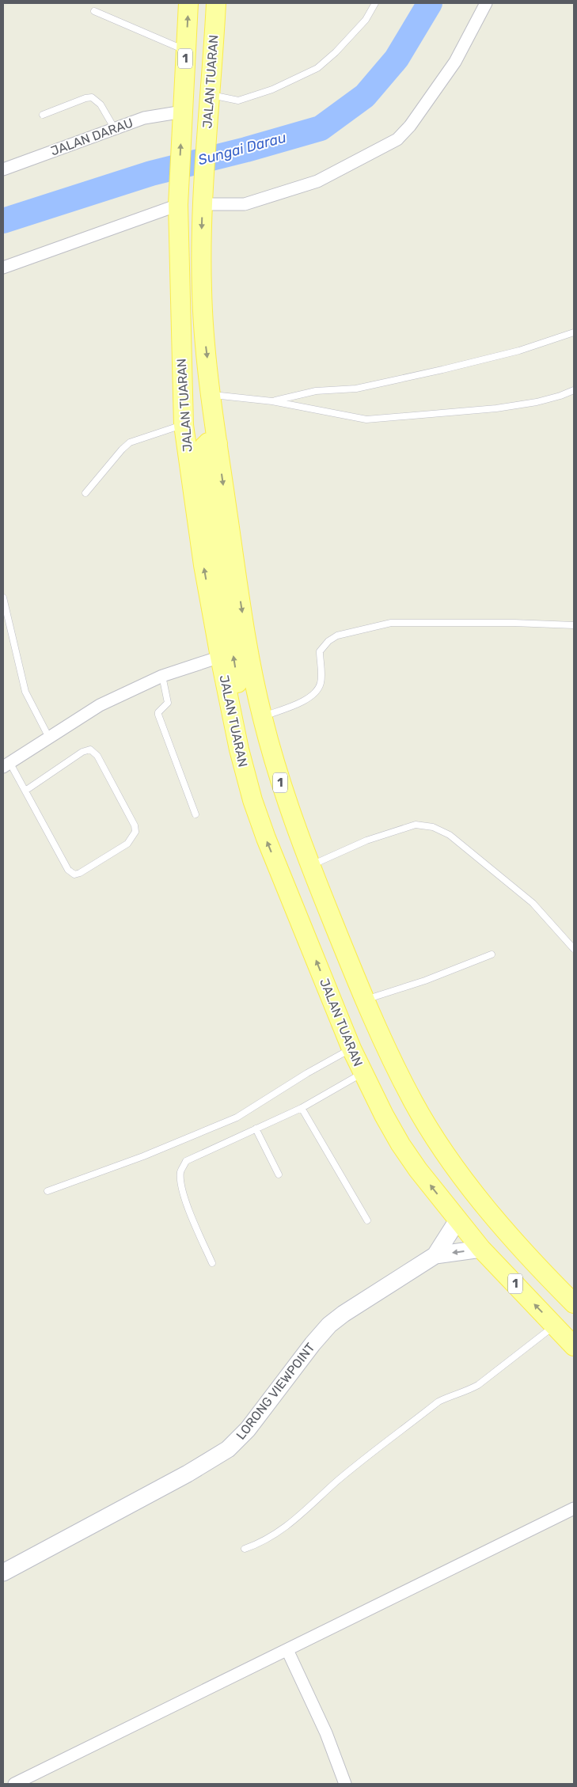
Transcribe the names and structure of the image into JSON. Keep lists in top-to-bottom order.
{
  "streets": {
    "main road": ["1", "JALAN TUARAN"],
    "street": ["JALAN DARAU", "LORONG VIEWPOINT"]
  },
  "crossings": [
    ["JALAN TUARAN", "JALAN DARAU"]
  ],
  "water": ["Sungai Darau"]
}
